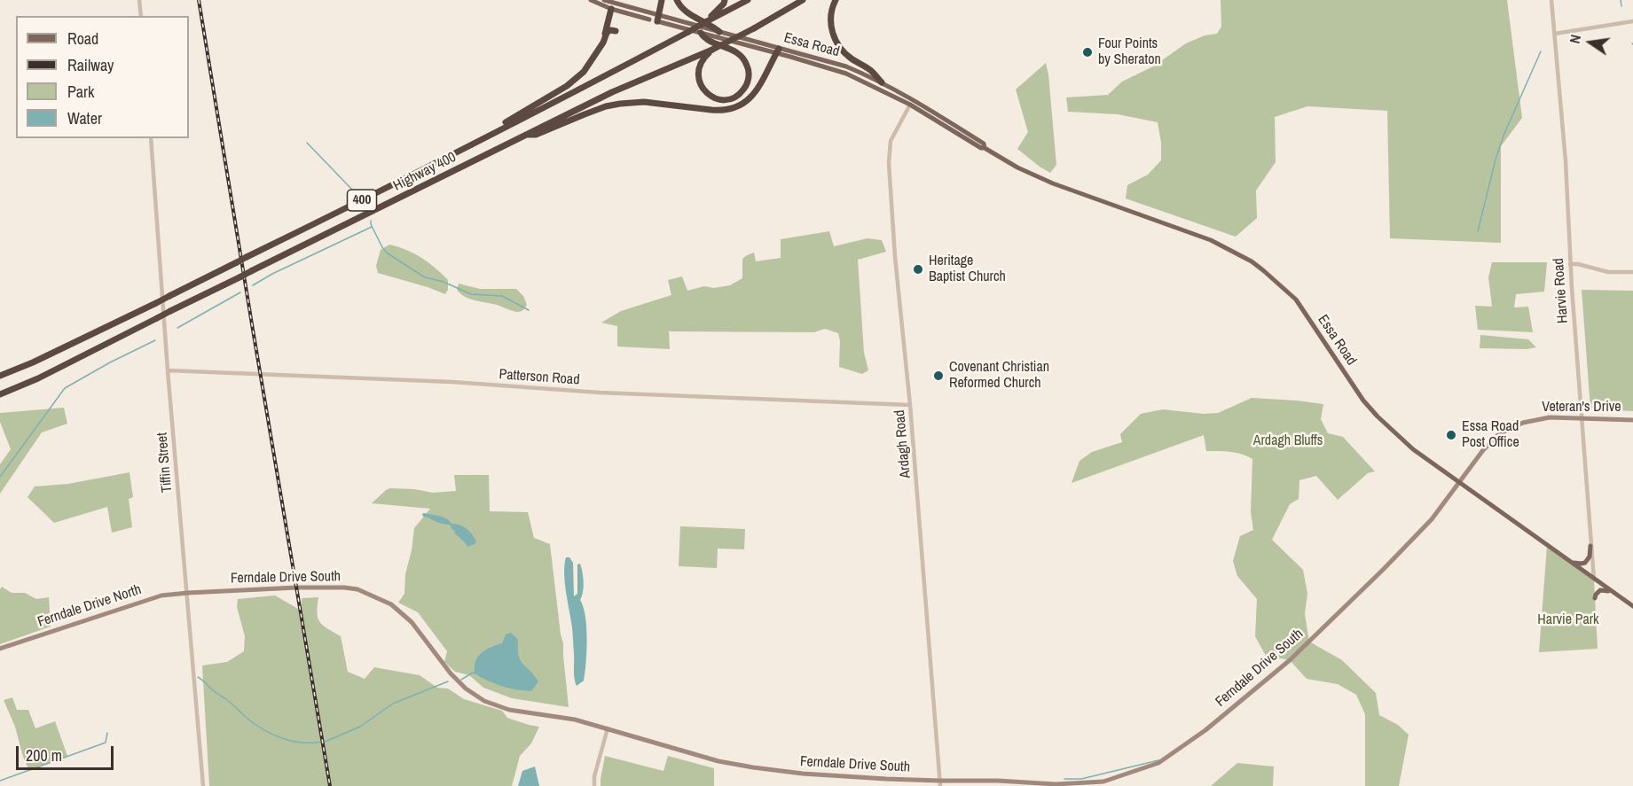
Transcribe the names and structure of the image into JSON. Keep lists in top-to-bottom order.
{
  "streets": {
    "highway": ["Highway 400", "400"],
    "main road": [
      "Essa Road",
      "Veteran's Drive",
      "Ferndale Drive South",
      "Ferndale Drive North"
    ],
    "street": [
      "Harvie Road",
      "Patterson Road",
      "Ardagh Road",
      "Tiffin Street"
    ]
  },
  "crossings": [
    ["Essa Road", "Harvie Road"],
    ["Essa Road", "Veteran's Drive"],
    ["Essa Road", "Ardagh Road"],
    ["Essa Road", "Ferndale Drive South"],
    ["Harvie Road", "Veteran's Drive"],
    ["Patterson Road", "Ardagh Road"],
    ["Patterson Road", "Tiffin Street"],
    ["Veteran's Drive", "Ferndale Drive South"],
    ["Ardagh Road", "Ferndale Drive South"],
    ["Tiffin Street", "Ferndale Drive South"],
    ["Tiffin Street", "Ferndale Drive North"],
    ["Ferndale Drive South", "Ferndale Drive North"]
  ],
  "parks": ["Ardagh Bluffs", "Harvie Park"],
  "places": [
    "Four Points by Sheraton",
    "Heritage Baptist Church",
    "Covenant Christian Reformed Church",
    "Essa Road Post Office"
  ],
  "legend": [
    "Road",
    "Railway",
    "Park",
    "Water"
  ],
  "scale_bar": "200 m",
  "north": "left"
}
